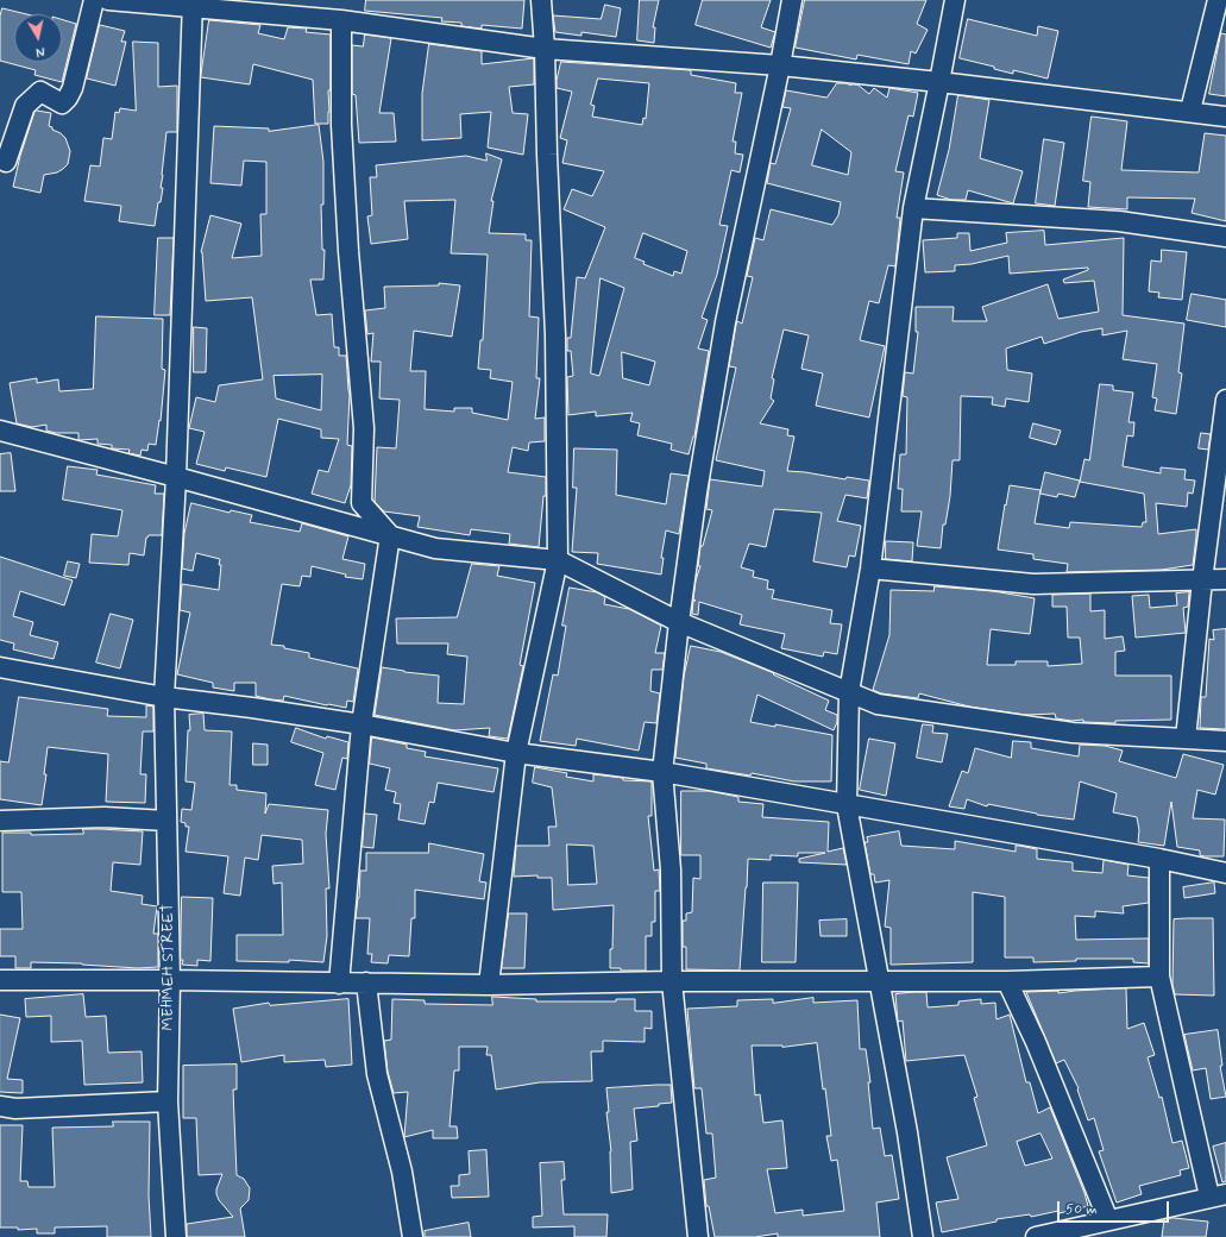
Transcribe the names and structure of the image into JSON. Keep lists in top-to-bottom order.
{
  "streets": {
    "street": ["MEHMEH STREET"]
  },
  "scale_bar": "50 m",
  "north": "bottom"
}
